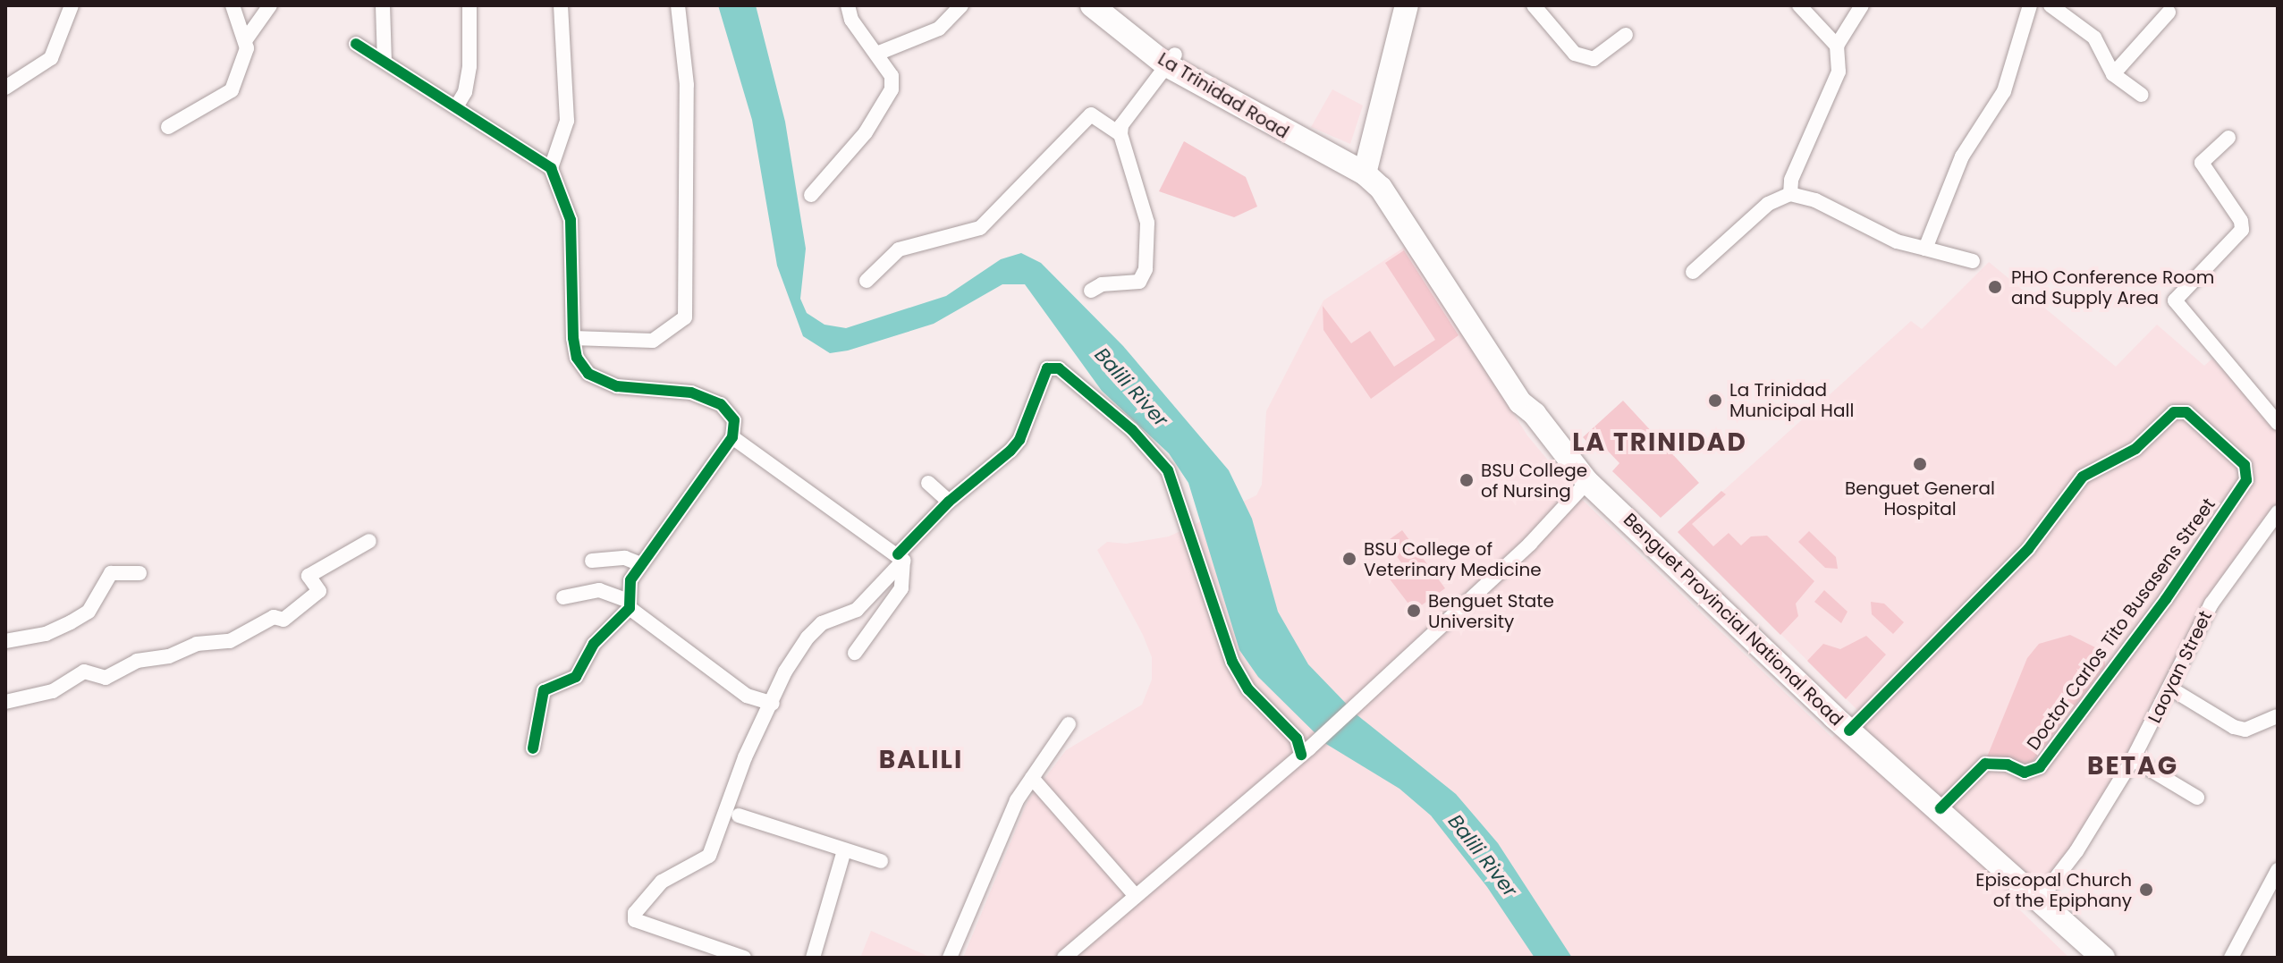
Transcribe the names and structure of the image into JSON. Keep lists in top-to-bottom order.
{
  "streets": {
    "main road": ["La Trinidad Road", "Benguet Provincial National Road"],
    "street": ["Doctor Carlos Tito Busasens Street", "Laoyan Street"]
  },
  "crossings": [
    ["La Trinidad Road", "Benguet Provincial National Road"],
    ["Benguet Provincial National Road", "Doctor Carlos Tito Busasens Street"],
    ["Benguet Provincial National Road", "Laoyan Street"]
  ],
  "districts": ["LA TRINIDAD", "BALILI", "BETAG"],
  "water": ["Balili River"],
  "places": [
    "PHO Conference Room and Supply Area",
    "La Trinidad Municipal Hall",
    "Benguet General Hospital",
    "BSU College of Nursing",
    "BSU College of Veterinary Medicine",
    "Benguet State University",
    "Episcopal Church of the Epiphany"
  ]
}
